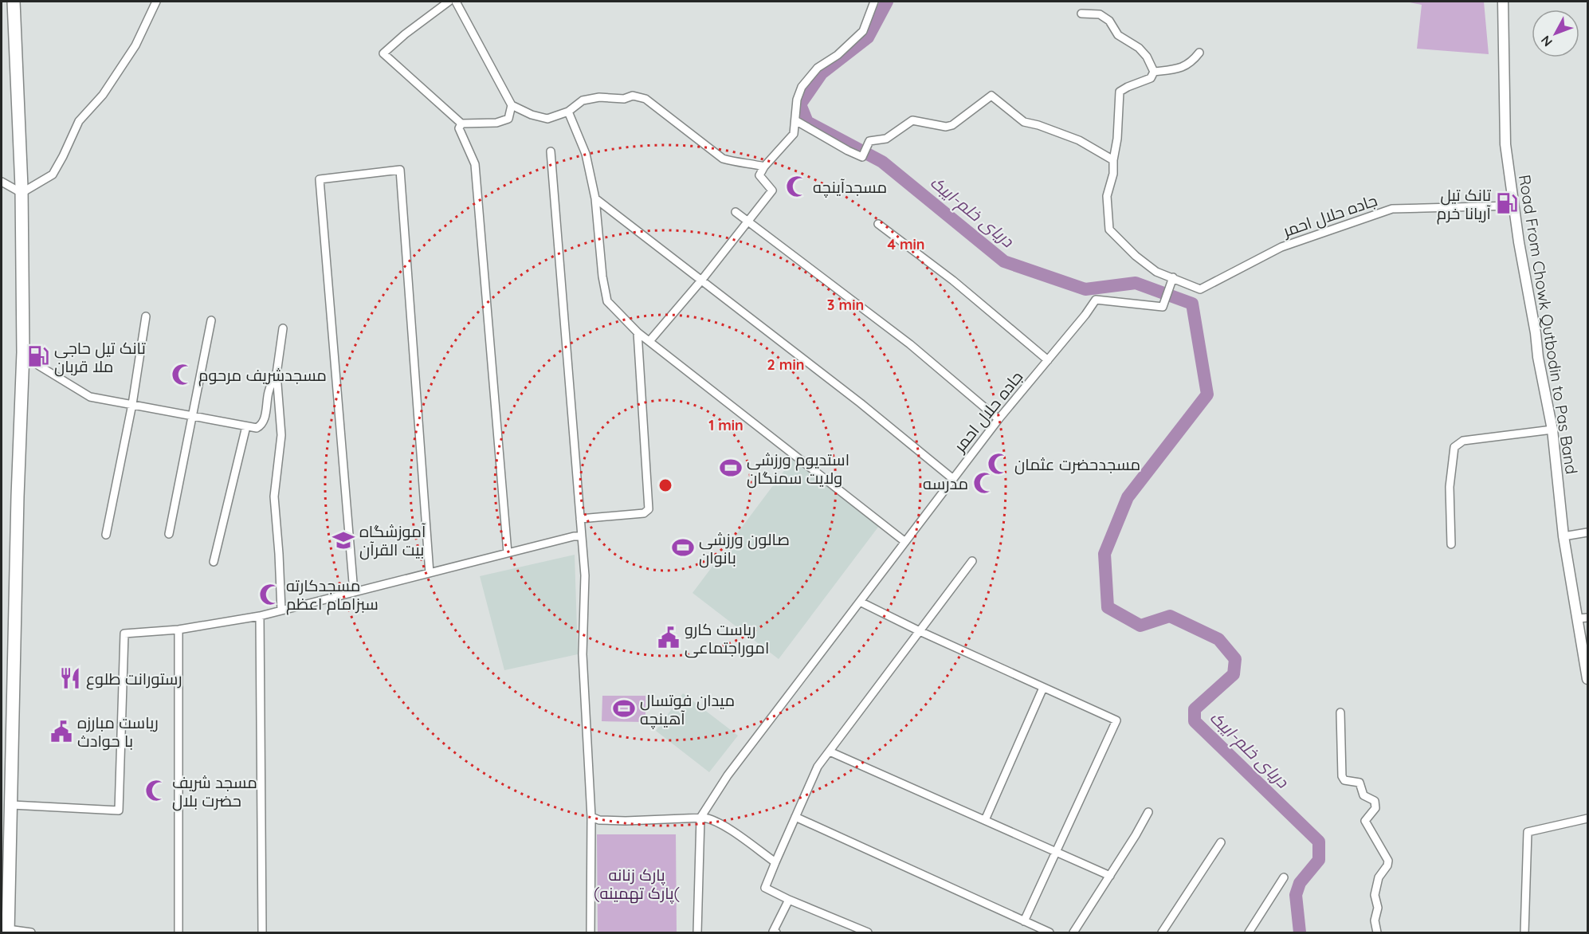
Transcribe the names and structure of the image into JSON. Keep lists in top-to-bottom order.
{
  "streets": {
    "main road": ["Road From Chowk Qutbodin to Pas Band"],
    "street": ["جاده حلال احمر"]
  },
  "crossings": [
    ["جاده حلال احمر", "Road From Chowk Qutbodin to Pas Band"]
  ],
  "water": ["دریای خلم-ایبک"],
  "parks": ["پارک زنانه (پارک تهمینه("],
  "places": {
    "mosque": [
      "مسجدآینچه",
      "مسجدشریف مرحوم",
      "مسجدحضرت عثمان",
      "مدرسه",
      "مسجدکارته سبزامام اعظم",
      "مسجد شریف حضرت بلال"
    ],
    "fuel station": ["تانک تیل آریانا خرم", "تانک تیل حاجی ملا قربان"],
    "sports": ["استدیوم ورزشی ولایت سمنگان", "صالون ورزشی بانوان", "میدان فوتسال آهینچه"],
    "school or university": ["آموزشگاه بیت القرآن"],
    "public building": ["ریاست کارو اموراجتماعی", "ریاست مبارزه با حوادث"],
    "restaurant": ["رستورانت طلوع"]
  },
  "north": "bottom left",
  "rings": [
    "4 min",
    "3 min",
    "2 min",
    "1 min"
  ]
}
